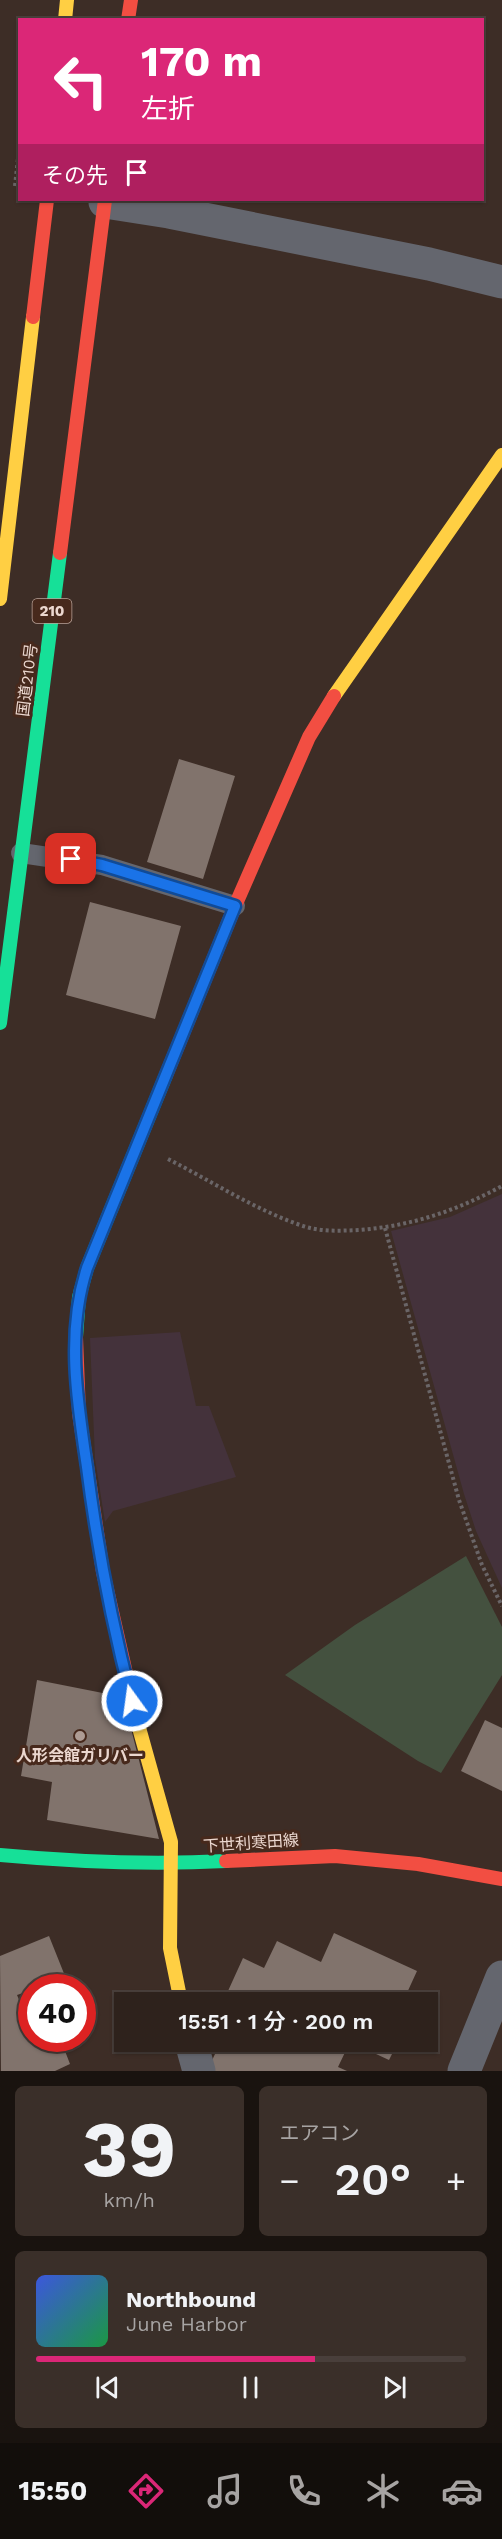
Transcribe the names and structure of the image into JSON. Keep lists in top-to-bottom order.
{
  "streets": {
    "main road": ["210", "国道210号", "下世利寒田線"]
  },
  "places": ["人形会館ガリバー"],
  "page": {
    "turn": ["170 m", "左折"],
    "then": "その先",
    "limit": "40",
    "trip": "15:51 · 1 分 · 200 m",
    "tile": [
      ["39", "km/h"],
      "エアコン"
    ],
    "heat": ["−", "20°", "+"],
    "song": ["Northbound", "June Harbor"],
    "tabs": "15:50"
  }
}
